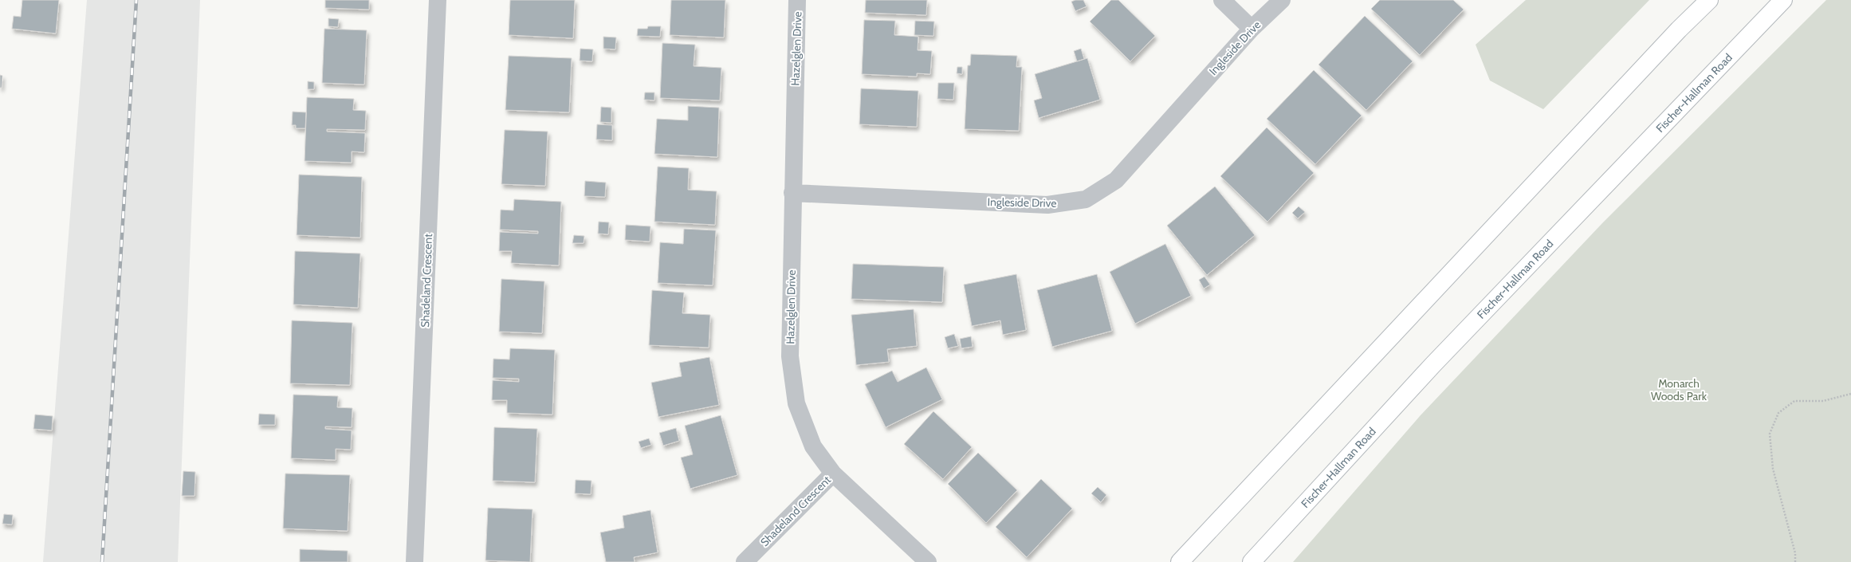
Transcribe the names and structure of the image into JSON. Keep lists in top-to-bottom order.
{
  "streets": {
    "main road": ["Fischer-Hallman Road"],
    "street": ["Ingleside Drive", "Hazelglen Drive", "Shadeland Crescent"]
  },
  "crossings": [
    ["Ingleside Drive", "Hazelglen Drive"],
    ["Hazelglen Drive", "Shadeland Crescent"]
  ],
  "parks": ["Monarch Woods Park"]
}
